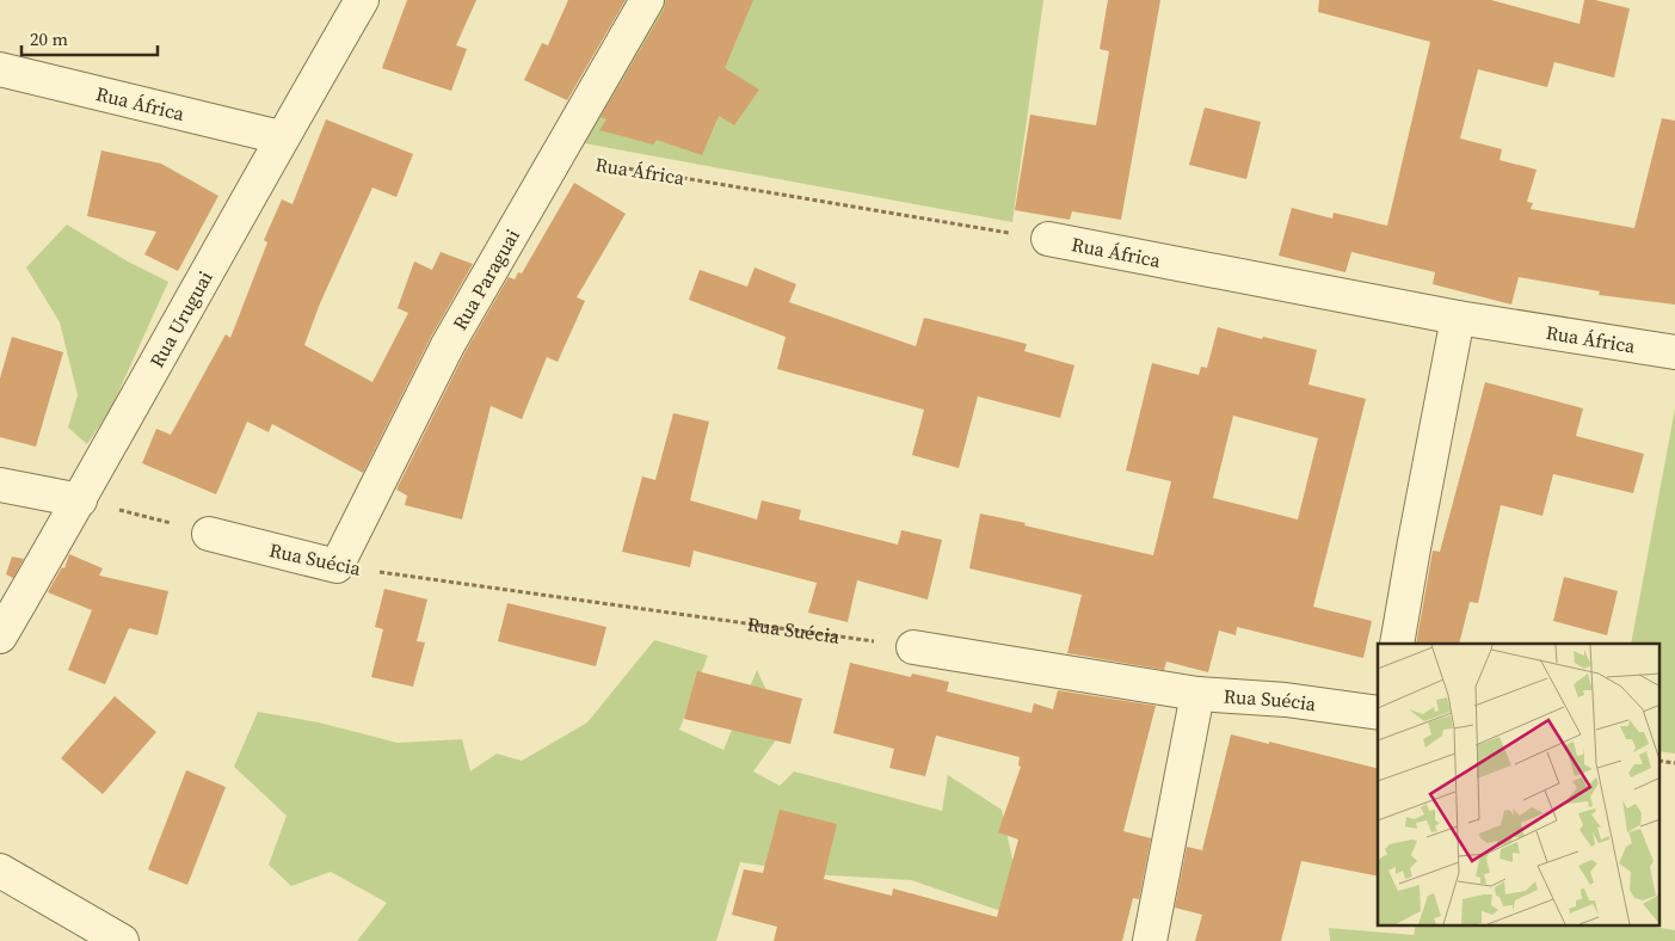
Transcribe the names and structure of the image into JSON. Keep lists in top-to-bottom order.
{
  "streets": {
    "street": [
      "Rua África",
      "Rua Paraguai",
      "Rua Uruguai",
      "Rua Suécia"
    ]
  },
  "crossings": [
    ["Rua África", "Rua Paraguai"],
    ["Rua África", "Rua Uruguai"],
    ["Rua Paraguai", "Rua Suécia"]
  ],
  "scale_bar": "20 m"
}
